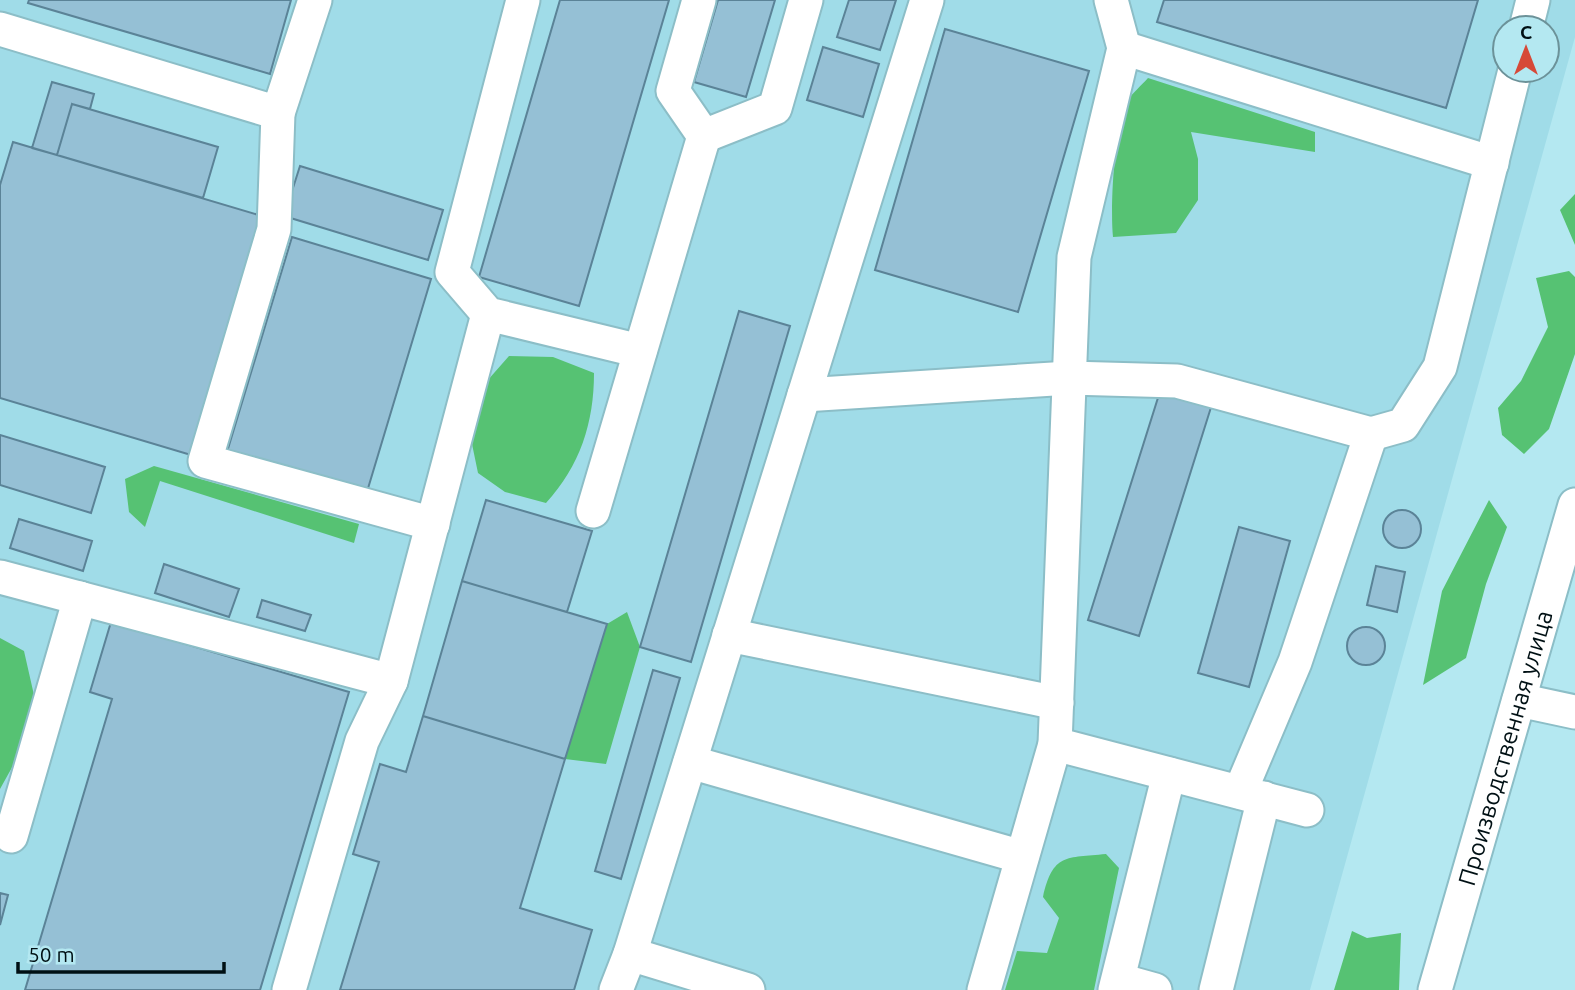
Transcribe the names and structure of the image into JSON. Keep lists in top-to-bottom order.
{
  "streets": {
    "street": ["Производственная улица"]
  },
  "scale_bar": "50 m",
  "north": "top"
}
